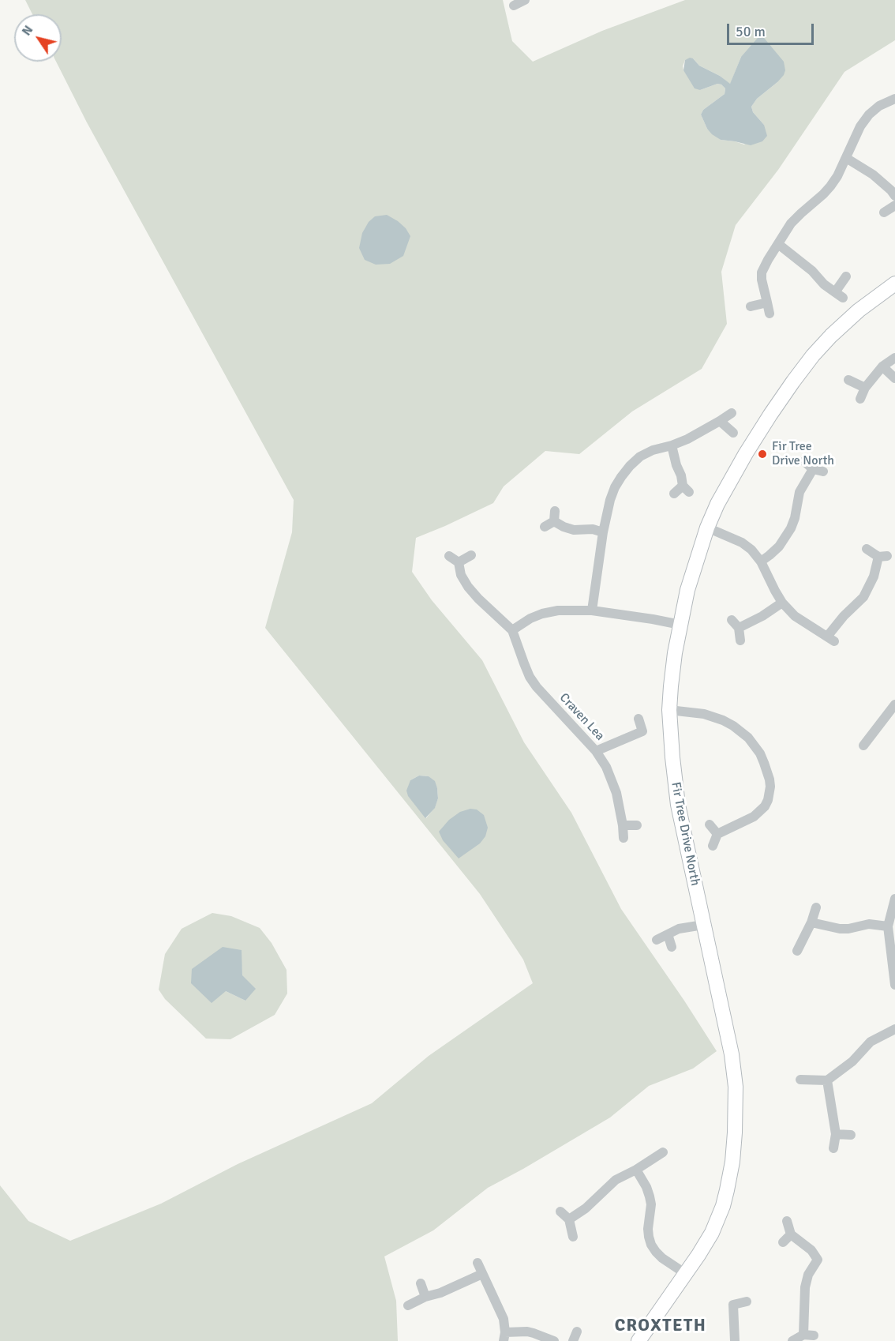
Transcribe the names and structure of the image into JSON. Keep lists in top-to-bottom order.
{
  "streets": {
    "street": ["Craven Lea", "Fir Tree Drive North"]
  },
  "districts": ["CROXTETH"],
  "places": ["Fir Tree Drive North"],
  "scale_bar": "50 m",
  "north": "top left"
}
